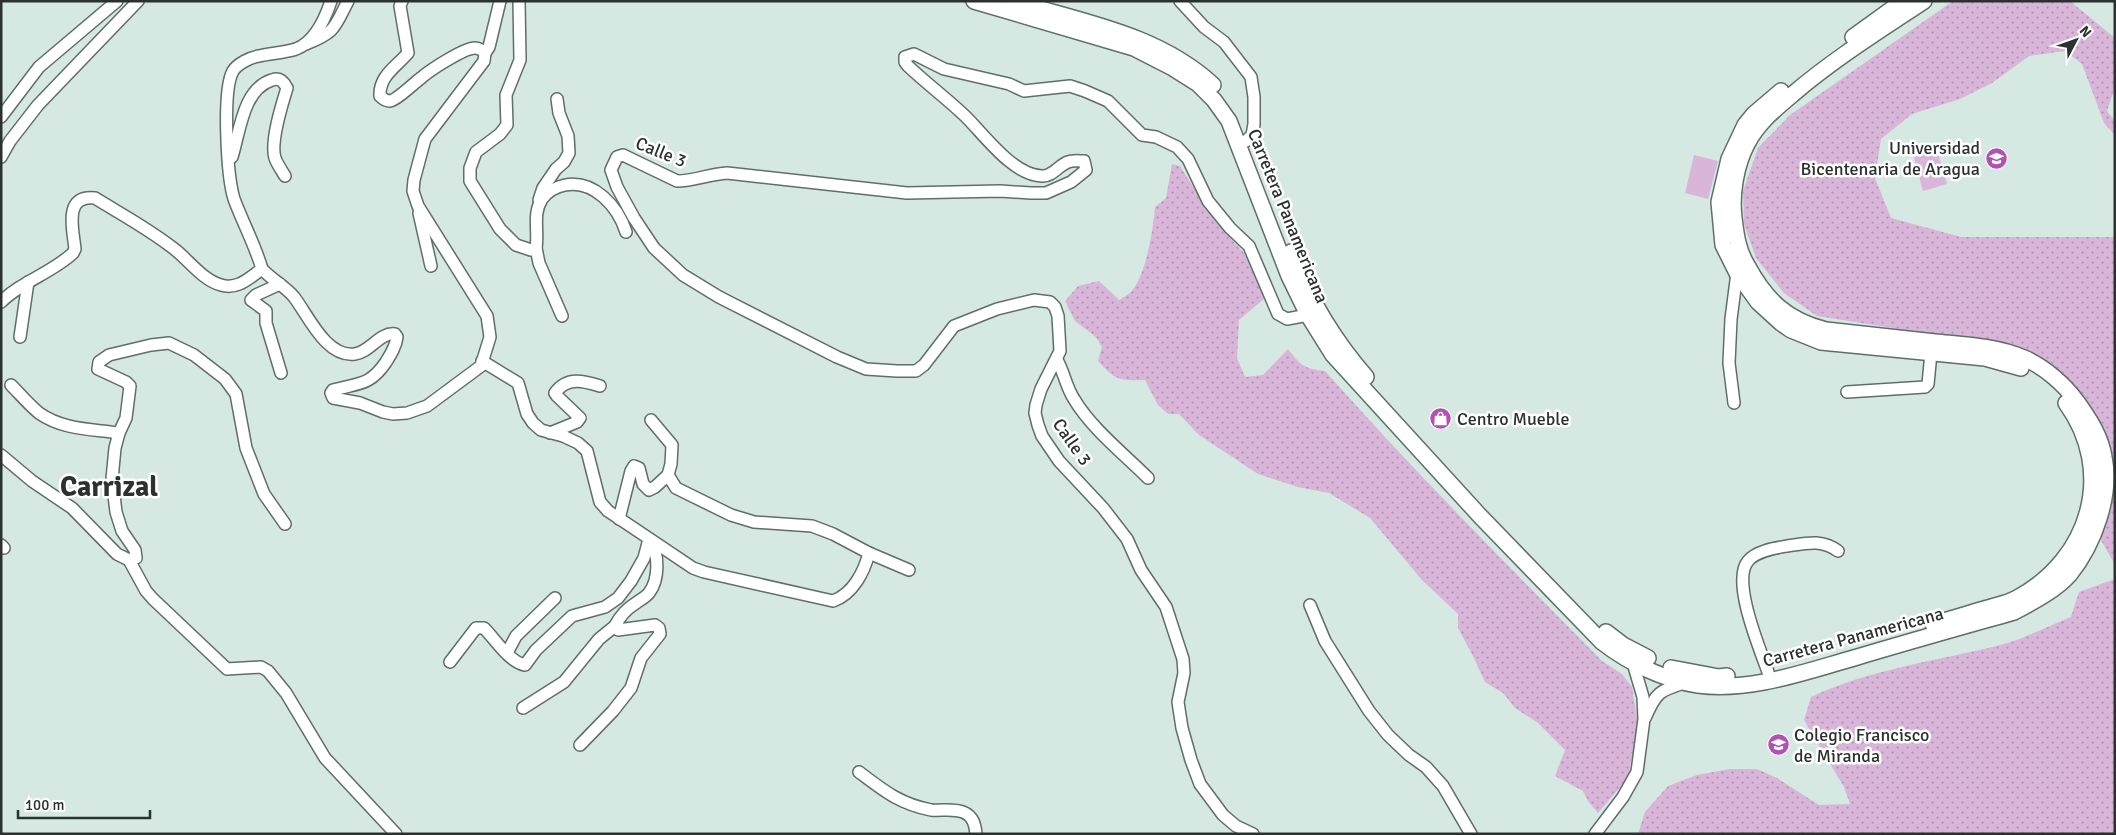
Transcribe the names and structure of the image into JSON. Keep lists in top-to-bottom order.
{
  "streets": {
    "main road": ["Carretera Panamericana"],
    "street": ["Calle 3"]
  },
  "crossings": [
    ["Calle 3", "Carretera Panamericana"]
  ],
  "districts": ["Carrizal"],
  "places": {
    "school or university": ["Universidad Bicentenaria de Aragua", "Colegio Francisco de Miranda"],
    "shop": ["Centro Mueble"]
  },
  "scale_bar": "100 m",
  "north": "top right"
}
